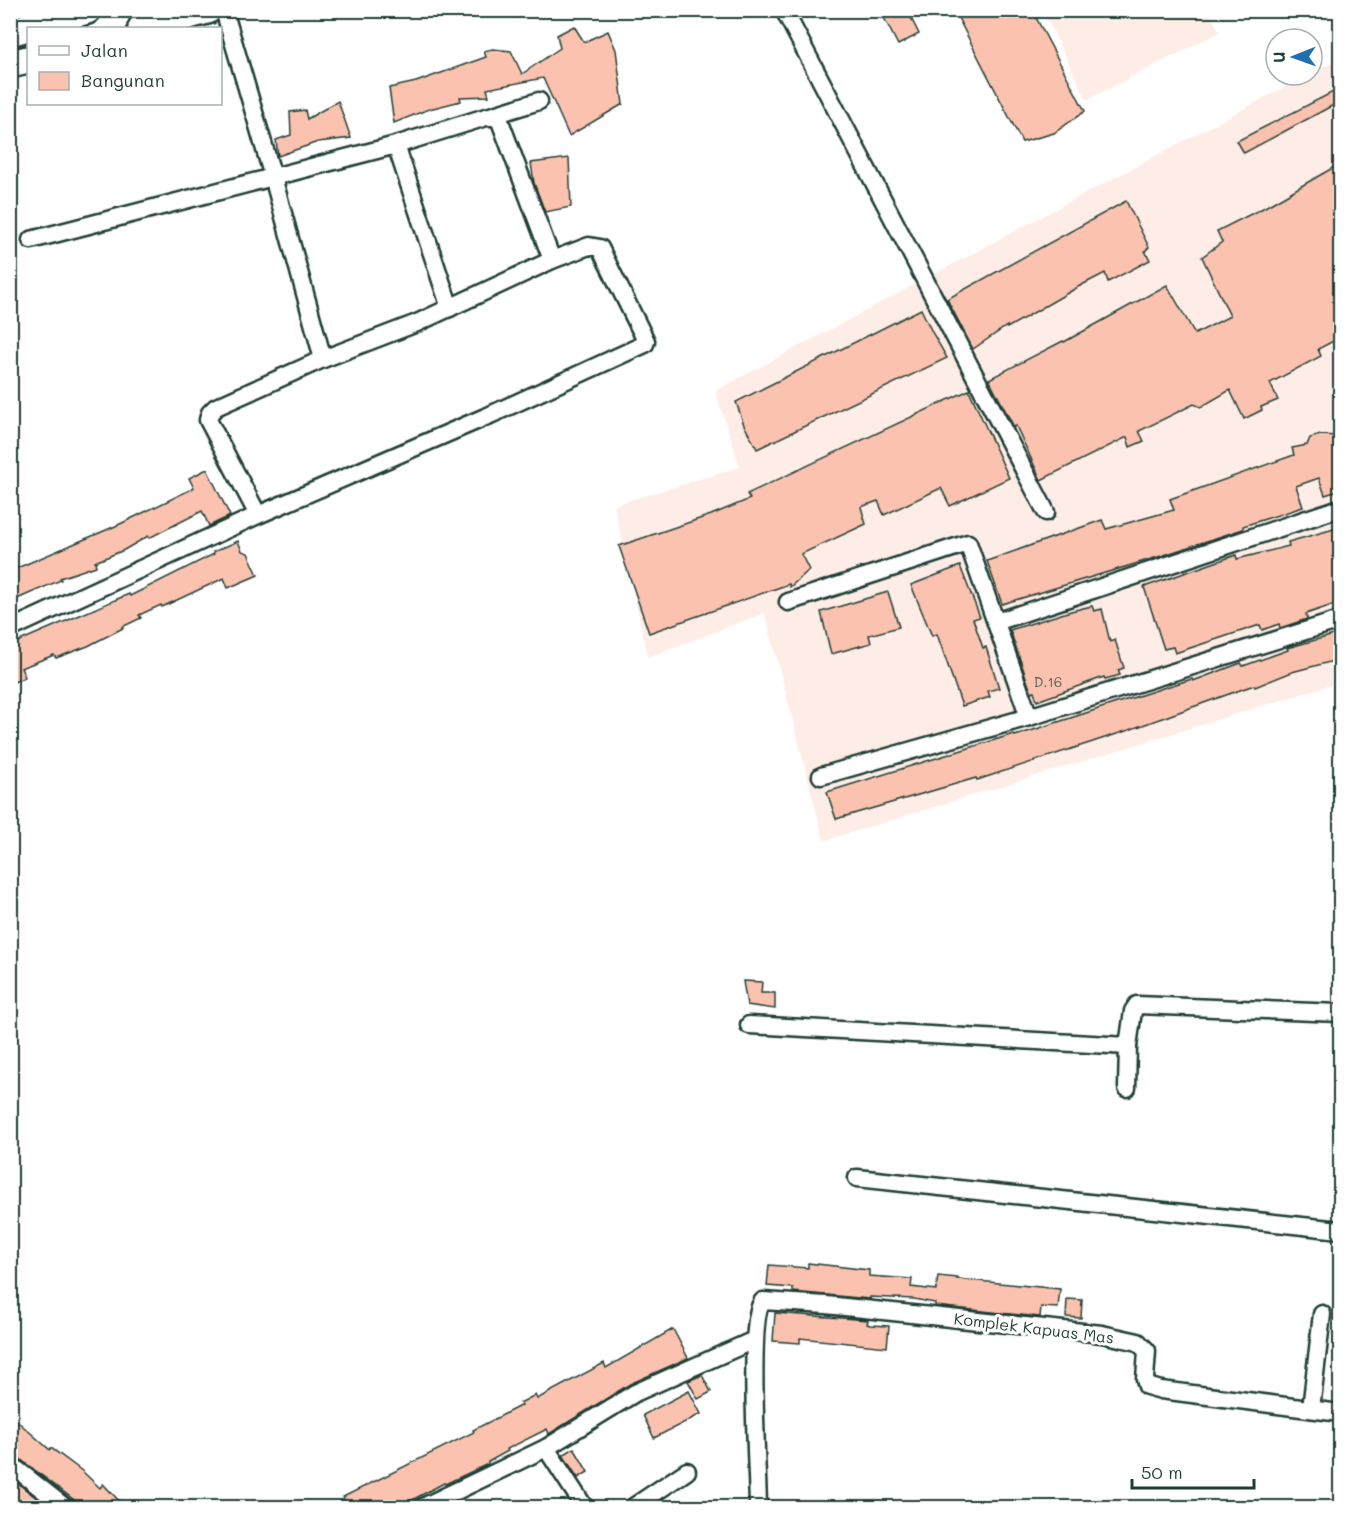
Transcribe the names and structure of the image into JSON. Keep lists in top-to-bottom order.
{
  "streets": {
    "street": ["Komplek Kapuas Mas"]
  },
  "house_numbers": ["D.16"],
  "legend": ["Jalan", "Bangunan"],
  "scale_bar": "50 m",
  "north": "left"
}
